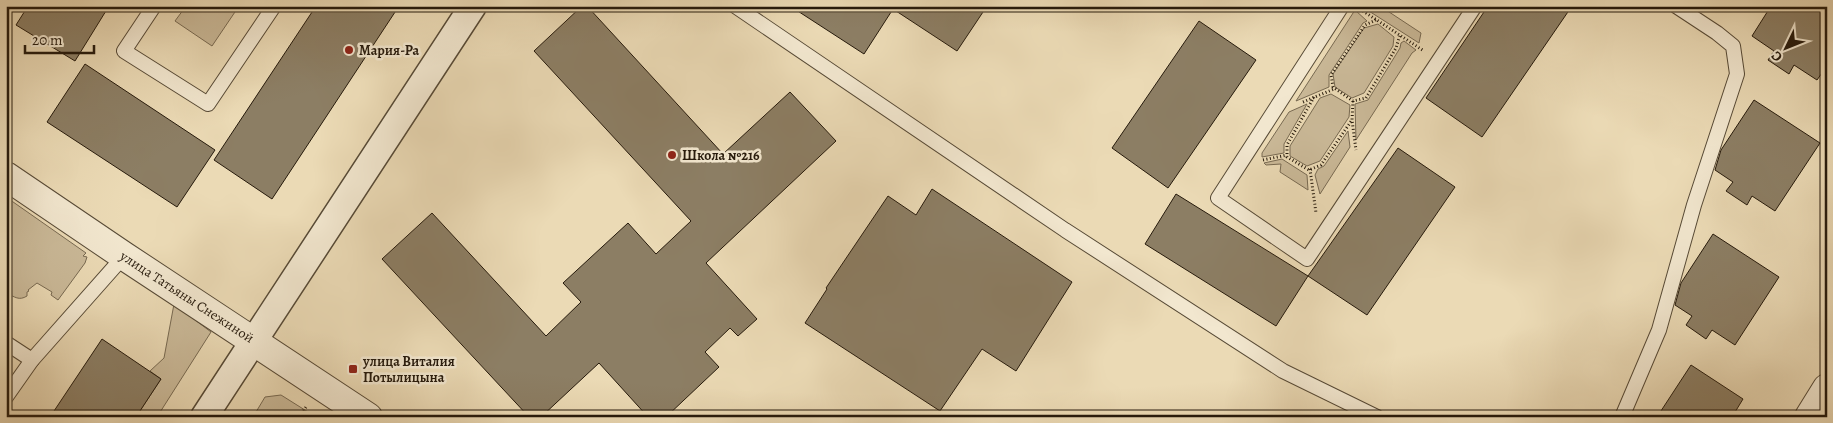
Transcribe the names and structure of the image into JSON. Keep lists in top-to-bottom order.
{
  "streets": {
    "street": ["улица Татьяны Снежиной"]
  },
  "places": {
    "other": ["Мария-Ра", "Школа №216"],
    "transit": ["улица Виталия Потылицына"]
  },
  "scale_bar": "20 m",
  "north": "bottom left"
}
